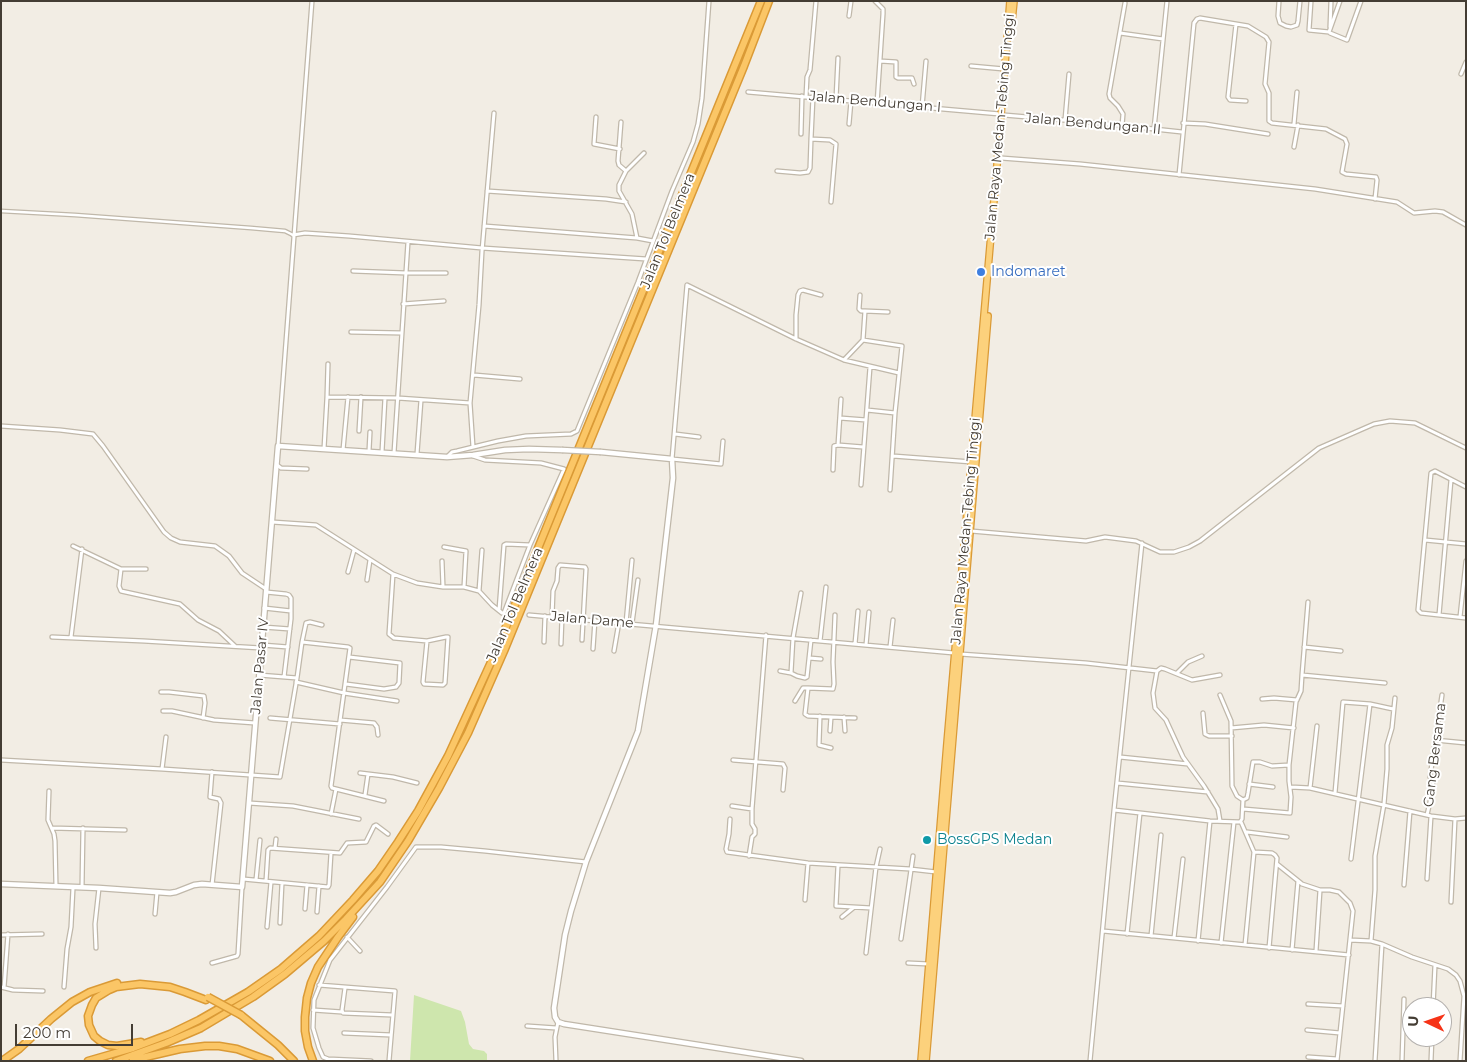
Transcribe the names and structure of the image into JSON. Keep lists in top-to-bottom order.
{
  "streets": {
    "highway": ["Jalan Raya Medan-Tebing Tinggi", "Jalan Tol Belmera"],
    "street": [
      "Jalan Bendungan I",
      "Jalan Bendungan II",
      "Jalan Dame",
      "Jalan Pasar IV",
      "Gang Bersama"
    ]
  },
  "crossings": [
    ["Jalan Bendungan I", "Jalan Bendungan II"],
    ["Jalan Bendungan I", "Jalan Raya Medan-Tebing Tinggi"],
    ["Jalan Bendungan II", "Jalan Raya Medan-Tebing Tinggi"],
    ["Jalan Raya Medan-Tebing Tinggi", "Jalan Dame"]
  ],
  "places": ["Indomaret", "BossGPS Medan"],
  "scale_bar": "200 m",
  "north": "left"
}
